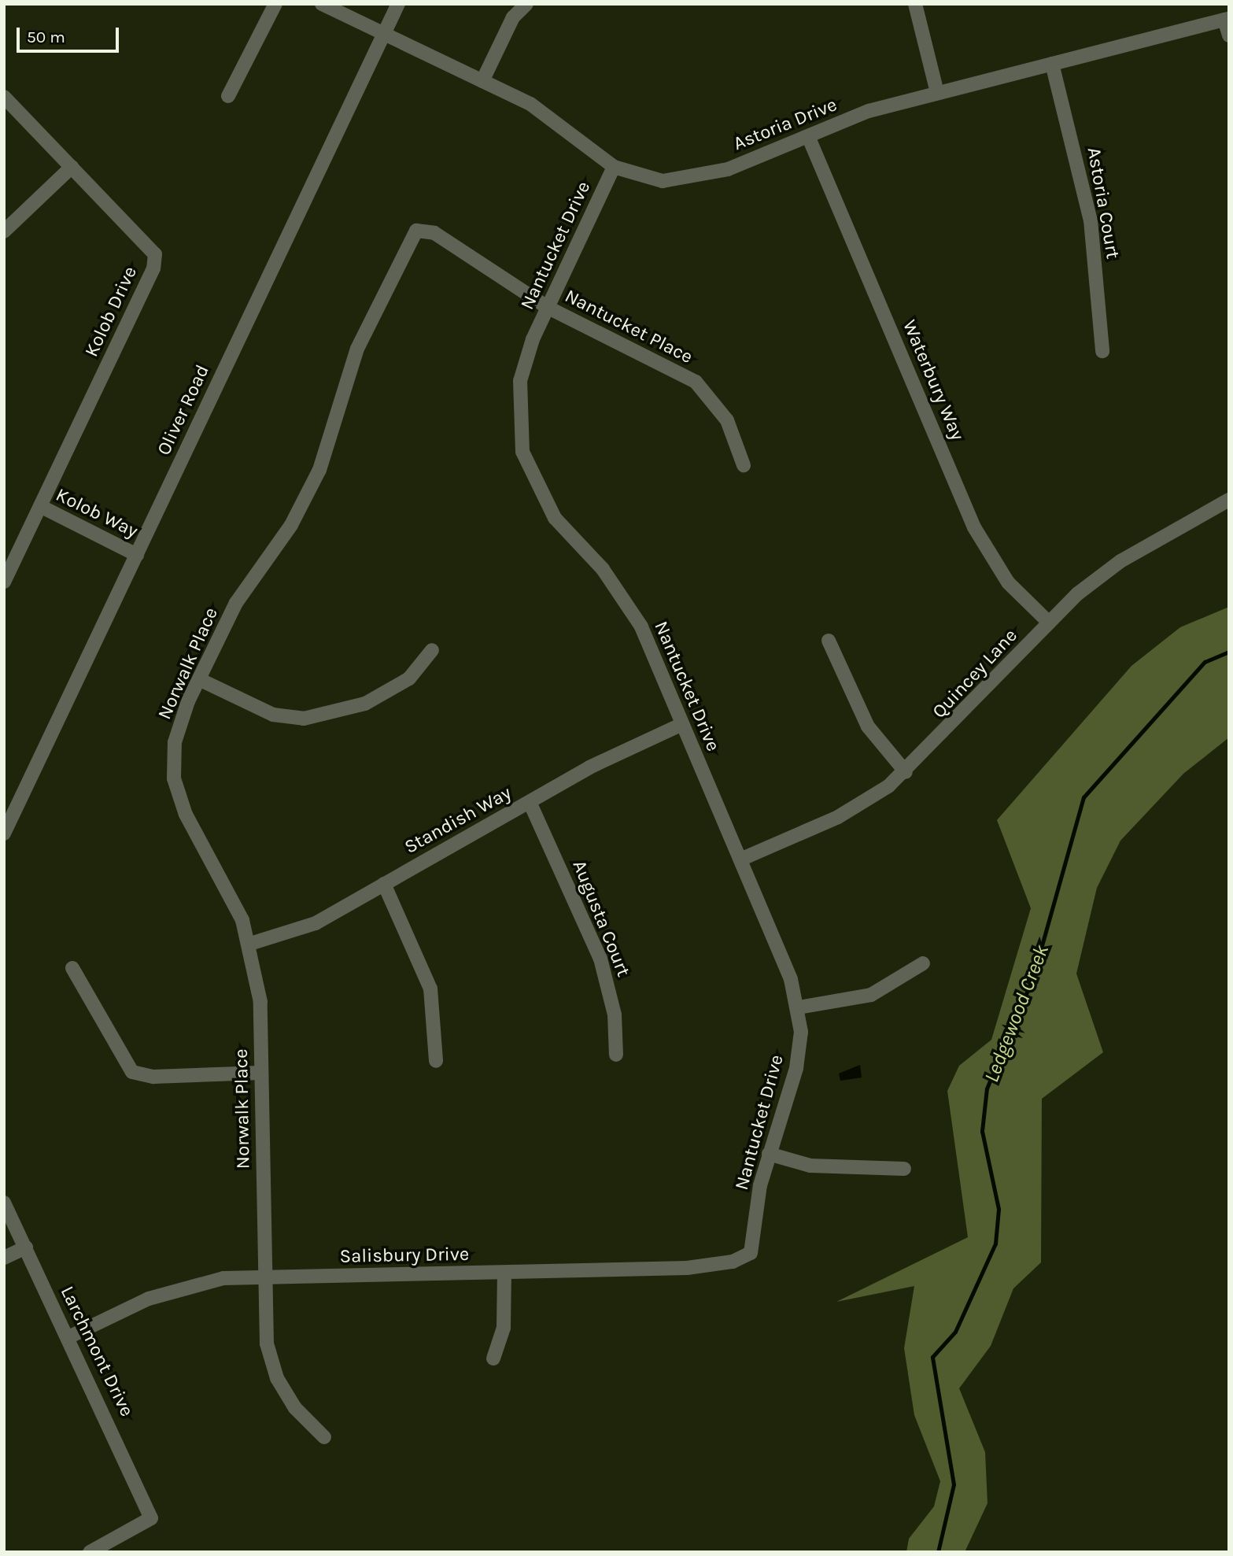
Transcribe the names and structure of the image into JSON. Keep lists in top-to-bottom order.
{
  "streets": {
    "street": [
      "Astoria Drive",
      "Astoria Court",
      "Nantucket Drive",
      "Kolob Drive",
      "Nantucket Place",
      "Waterbury Way",
      "Oliver Road",
      "Kolob Way",
      "Norwalk Place",
      "Quincey Lane",
      "Standish Way",
      "Augusta Court",
      "Salisbury Drive",
      "Larchmont Drive"
    ]
  },
  "crossings": [
    ["Astoria Drive", "Astoria Court"],
    ["Astoria Drive", "Nantucket Drive"],
    ["Astoria Drive", "Waterbury Way"],
    ["Astoria Drive", "Oliver Road"],
    ["Nantucket Drive", "Nantucket Place"],
    ["Nantucket Drive", "Norwalk Place"],
    ["Nantucket Drive", "Quincey Lane"],
    ["Nantucket Drive", "Standish Way"],
    ["Nantucket Drive", "Salisbury Drive"],
    ["Kolob Drive", "Kolob Way"],
    ["Nantucket Place", "Norwalk Place"],
    ["Waterbury Way", "Quincey Lane"],
    ["Oliver Road", "Kolob Way"],
    ["Norwalk Place", "Standish Way"],
    ["Norwalk Place", "Salisbury Drive"],
    ["Standish Way", "Augusta Court"],
    ["Salisbury Drive", "Larchmont Drive"]
  ],
  "water": ["Ledgewood Creek"],
  "scale_bar": "50 m"
}
